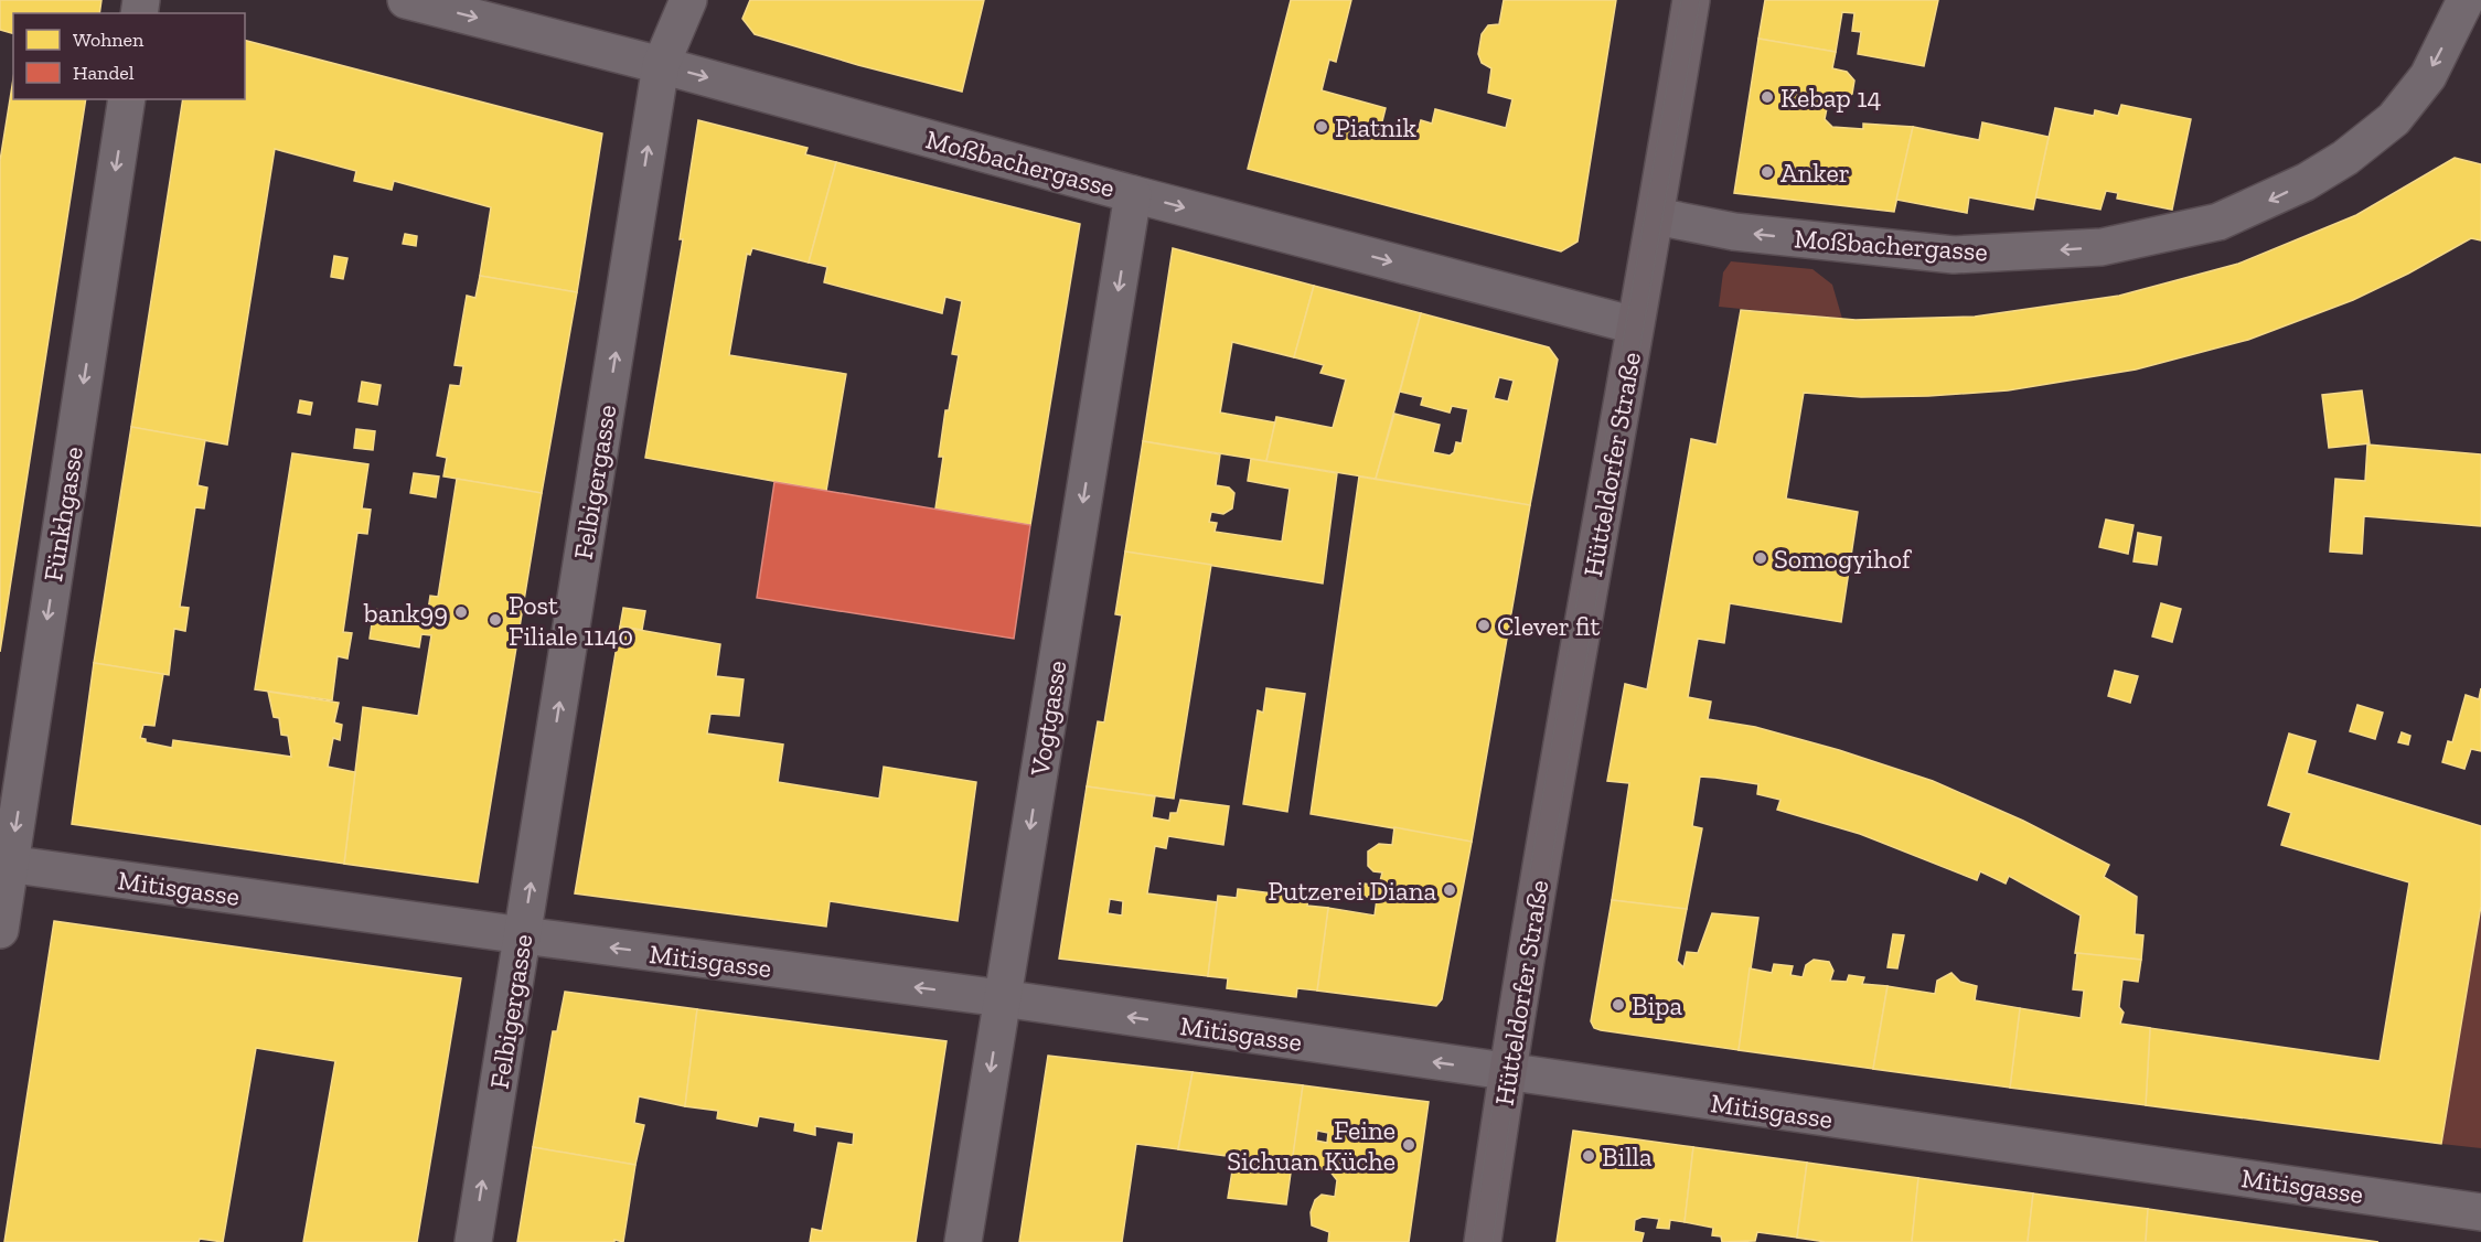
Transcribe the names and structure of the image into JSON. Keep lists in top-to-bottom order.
{
  "streets": {
    "main road": ["Hütteldorfer Straße"],
    "street": [
      "Moßbachergasse",
      "Felbigergasse",
      "Fünkhgasse",
      "Vogtgasse",
      "Mitisgasse"
    ]
  },
  "crossings": [
    ["Moßbachergasse", "Hütteldorfer Straße"],
    ["Moßbachergasse", "Felbigergasse"],
    ["Moßbachergasse", "Vogtgasse"],
    ["Hütteldorfer Straße", "Mitisgasse"],
    ["Felbigergasse", "Mitisgasse"],
    ["Fünkhgasse", "Mitisgasse"],
    ["Vogtgasse", "Mitisgasse"]
  ],
  "one_way": [
    "Felbigergasse",
    "Fünkhgasse",
    "Vogtgasse",
    "Mitisgasse"
  ],
  "places": [
    "Kebap 14",
    "Piatnik",
    "Anker",
    "Somogyihof",
    "bank99",
    "Post Filiale 1140",
    "Clever fit",
    "Putzerei Diana",
    "Bipa",
    "Feine Sichuan Küche",
    "Billa"
  ],
  "legend": ["Wohnen", "Handel"]
}
